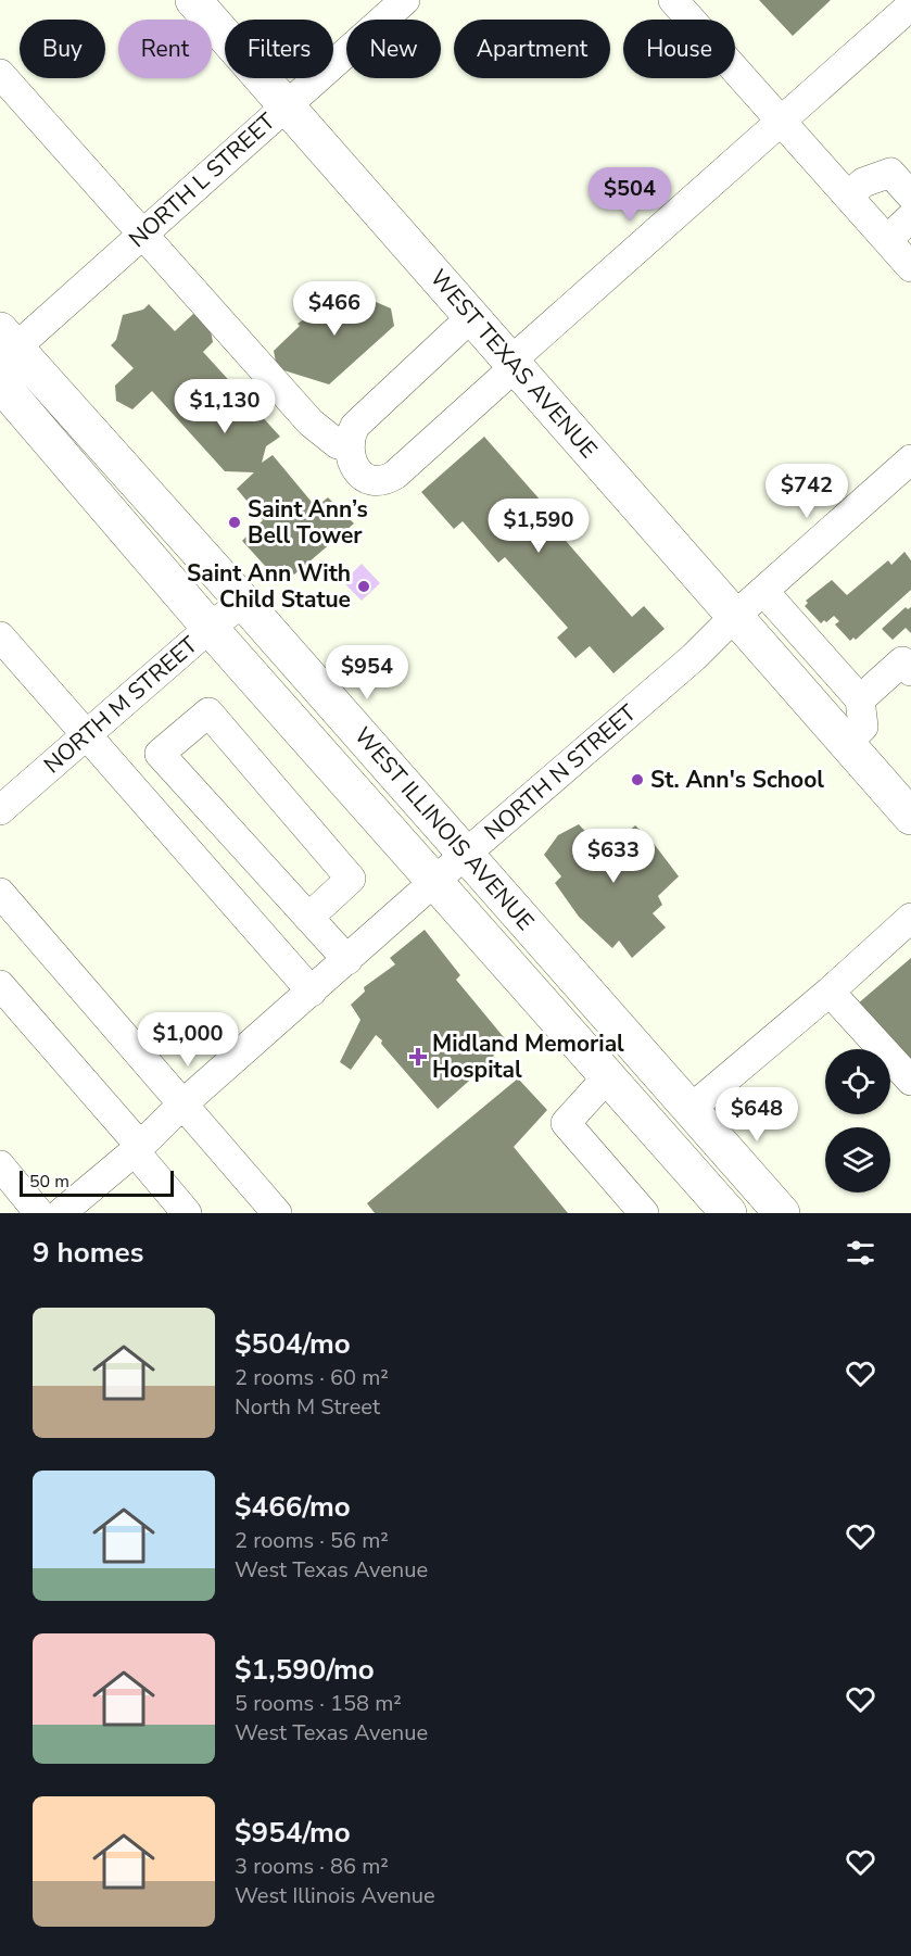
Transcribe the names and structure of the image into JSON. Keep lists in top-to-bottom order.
{
  "streets": {
    "main road": ["WEST TEXAS AVENUE", "WEST ILLINOIS AVENUE"],
    "street": ["NORTH L STREET", "NORTH M STREET", "NORTH N STREET"]
  },
  "crossings": [
    ["NORTH L STREET", "WEST TEXAS AVENUE"],
    ["NORTH L STREET", "WEST ILLINOIS AVENUE"],
    ["WEST TEXAS AVENUE", "NORTH N STREET"],
    ["NORTH M STREET", "WEST ILLINOIS AVENUE"],
    ["NORTH N STREET", "WEST ILLINOIS AVENUE"]
  ],
  "places": {
    "other": ["Saint Ann’s Bell Tower", "Saint Ann With Child Statue", "St. Ann's School"],
    "health": ["Midland Memorial Hospital"]
  },
  "scale_bar": "50 m",
  "page": {
    "chip": [
      "Buy",
      "Rent",
      "Filters",
      "New",
      "Apartment",
      "House"
    ],
    "price": [
      "$504",
      "$466",
      "$1,130",
      "$742",
      "$1,590",
      "$954",
      "$633",
      "$1,000",
      "$648"
    ],
    "scale": "50 m",
    "heading": "9 homes",
    "list": [
      {
        "name": "$504/mo",
        "note": "2 rooms · 60 m² · North M Street"
      },
      {
        "name": "$466/mo",
        "note": "2 rooms · 56 m² · West Texas Avenue"
      },
      {
        "name": "$1,590/mo",
        "note": "5 rooms · 158 m² · West Texas Avenue"
      },
      {
        "name": "$954/mo",
        "note": "3 rooms · 86 m² · West Illinois Avenue"
      }
    ]
  }
}
